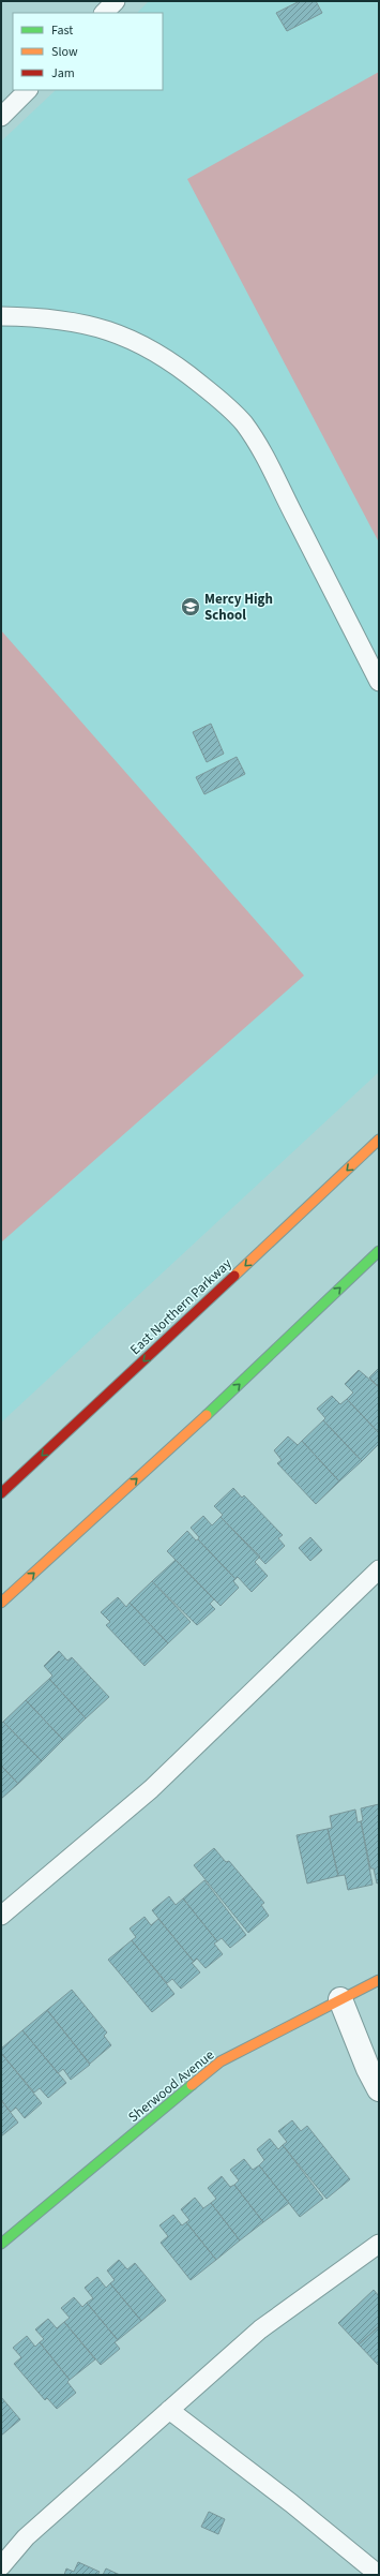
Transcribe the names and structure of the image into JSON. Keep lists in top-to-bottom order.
{
  "streets": {
    "main road": ["East Northern Parkway", "Sherwood Avenue"]
  },
  "places": {
    "school or university": ["Mercy High School"]
  },
  "legend": ["Fast", "Slow", "Jam"]
}
